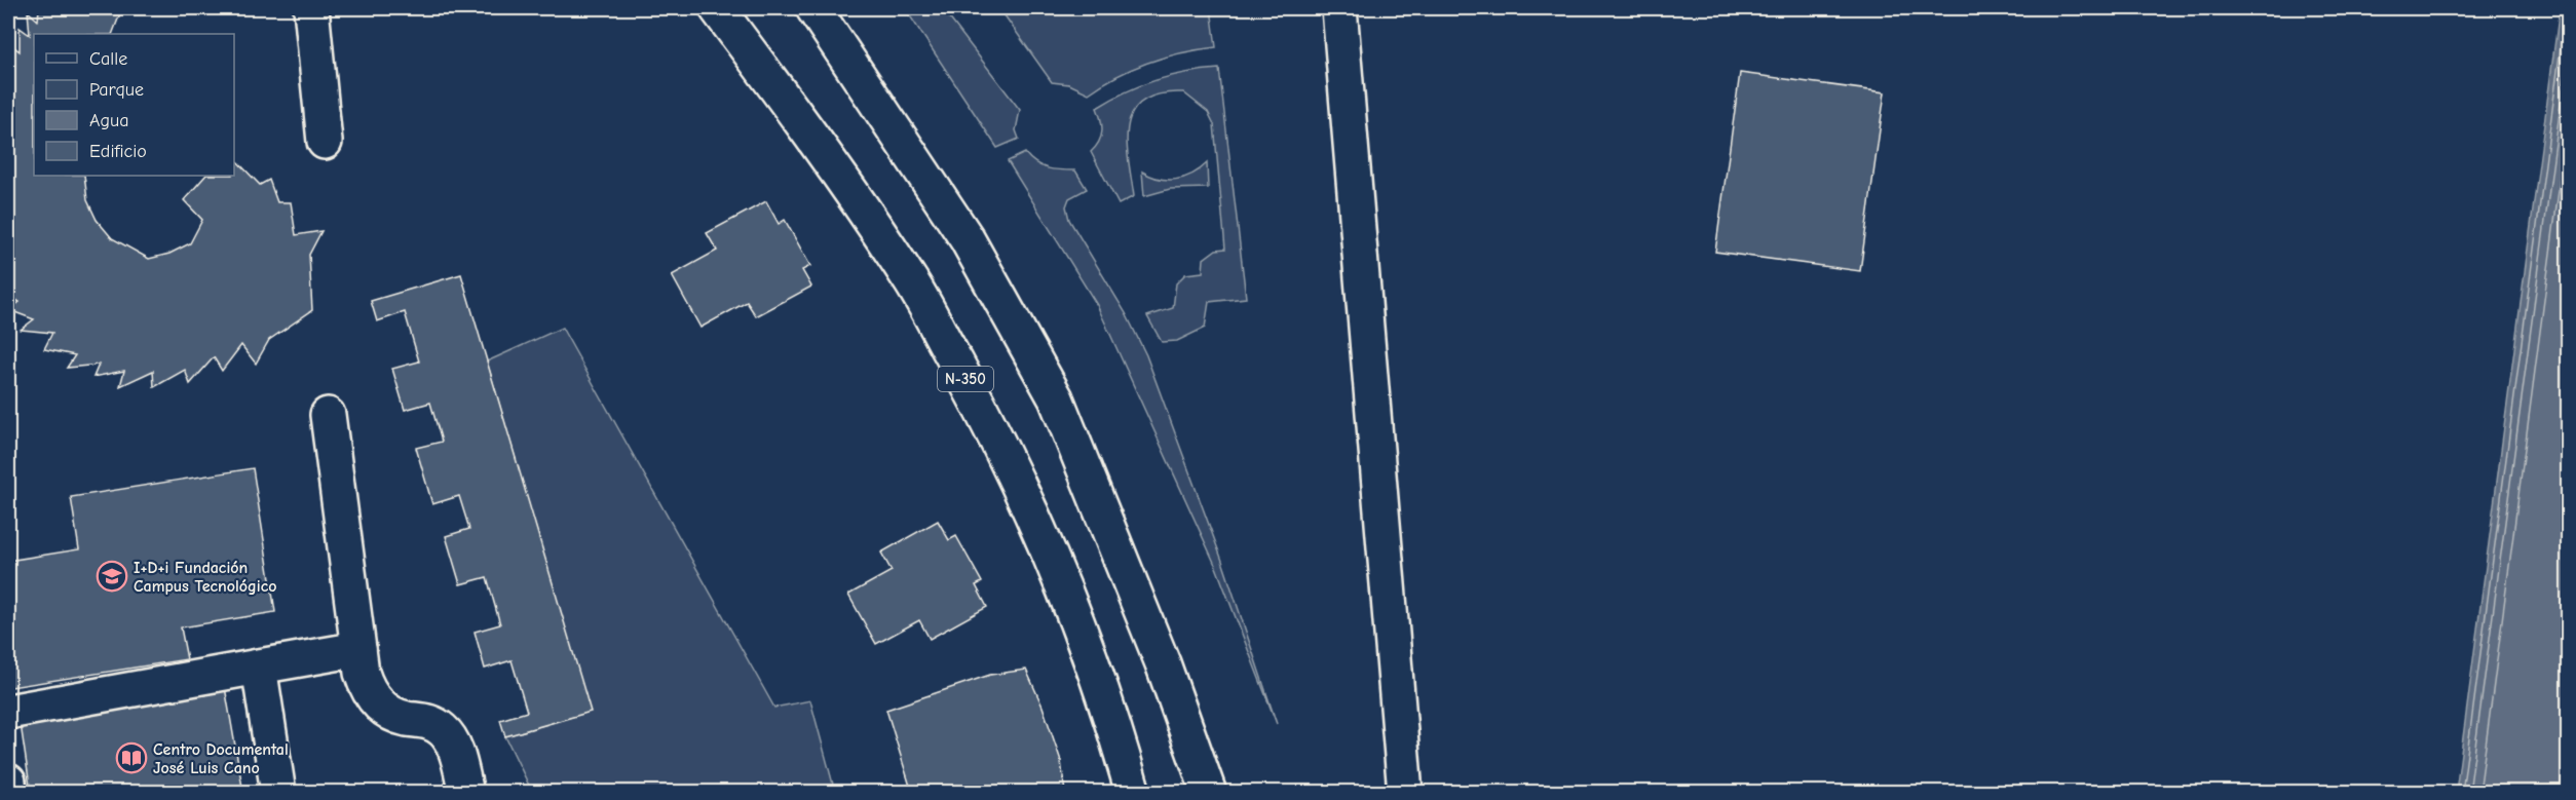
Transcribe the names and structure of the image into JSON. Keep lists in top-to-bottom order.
{
  "streets": {
    "main road": ["N-350"]
  },
  "places": {
    "school or university": ["I+D+i Fundación Campus Tecnológico"],
    "library": ["Centro Documental José Luis Cano"]
  },
  "legend": [
    "Calle",
    "Parque",
    "Agua",
    "Edificio"
  ]
}
